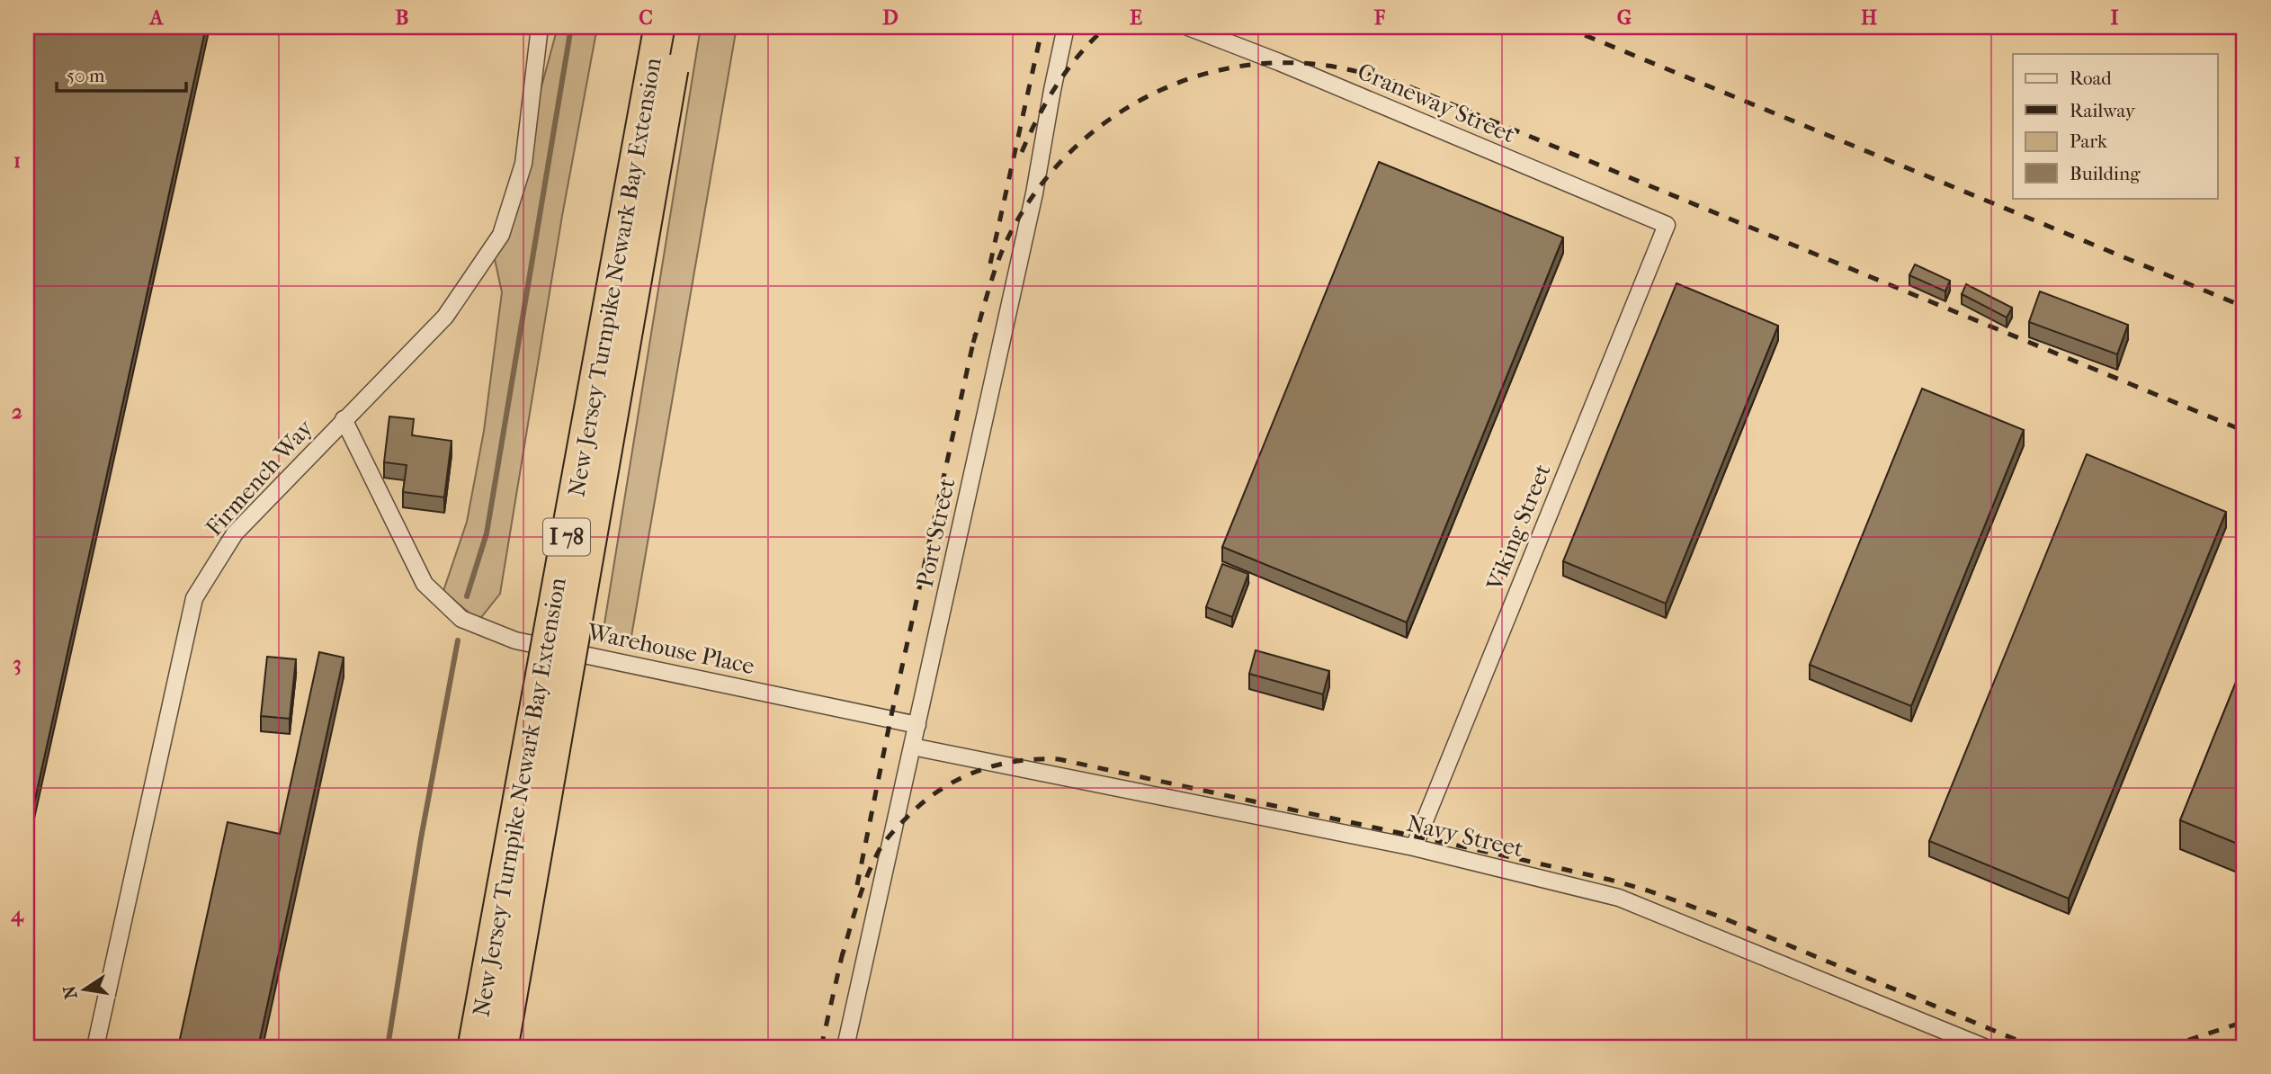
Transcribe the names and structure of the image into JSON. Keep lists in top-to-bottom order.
{
  "streets": {
    "highway": ["New Jersey Turnpike Newark Bay Extension", "I 78"],
    "street": [
      "Craneway Street",
      "Firmench Way",
      "Viking Street",
      "Port Street",
      "Warehouse Place",
      "Navy Street"
    ]
  },
  "crossings": [
    ["Craneway Street", "Viking Street"],
    ["Firmench Way", "Warehouse Place"],
    ["Viking Street", "Navy Street"],
    ["Port Street", "Warehouse Place"],
    ["Port Street", "Navy Street"]
  ],
  "legend": [
    "Road",
    "Railway",
    "Park",
    "Building"
  ],
  "scale_bar": "50 m",
  "north": "left",
  "grid": {
    "columns": [
      "A",
      "B",
      "C",
      "D",
      "E",
      "F",
      "G",
      "H",
      "I"
    ],
    "rows": [
      "1",
      "2",
      "3",
      "4"
    ]
  }
}
